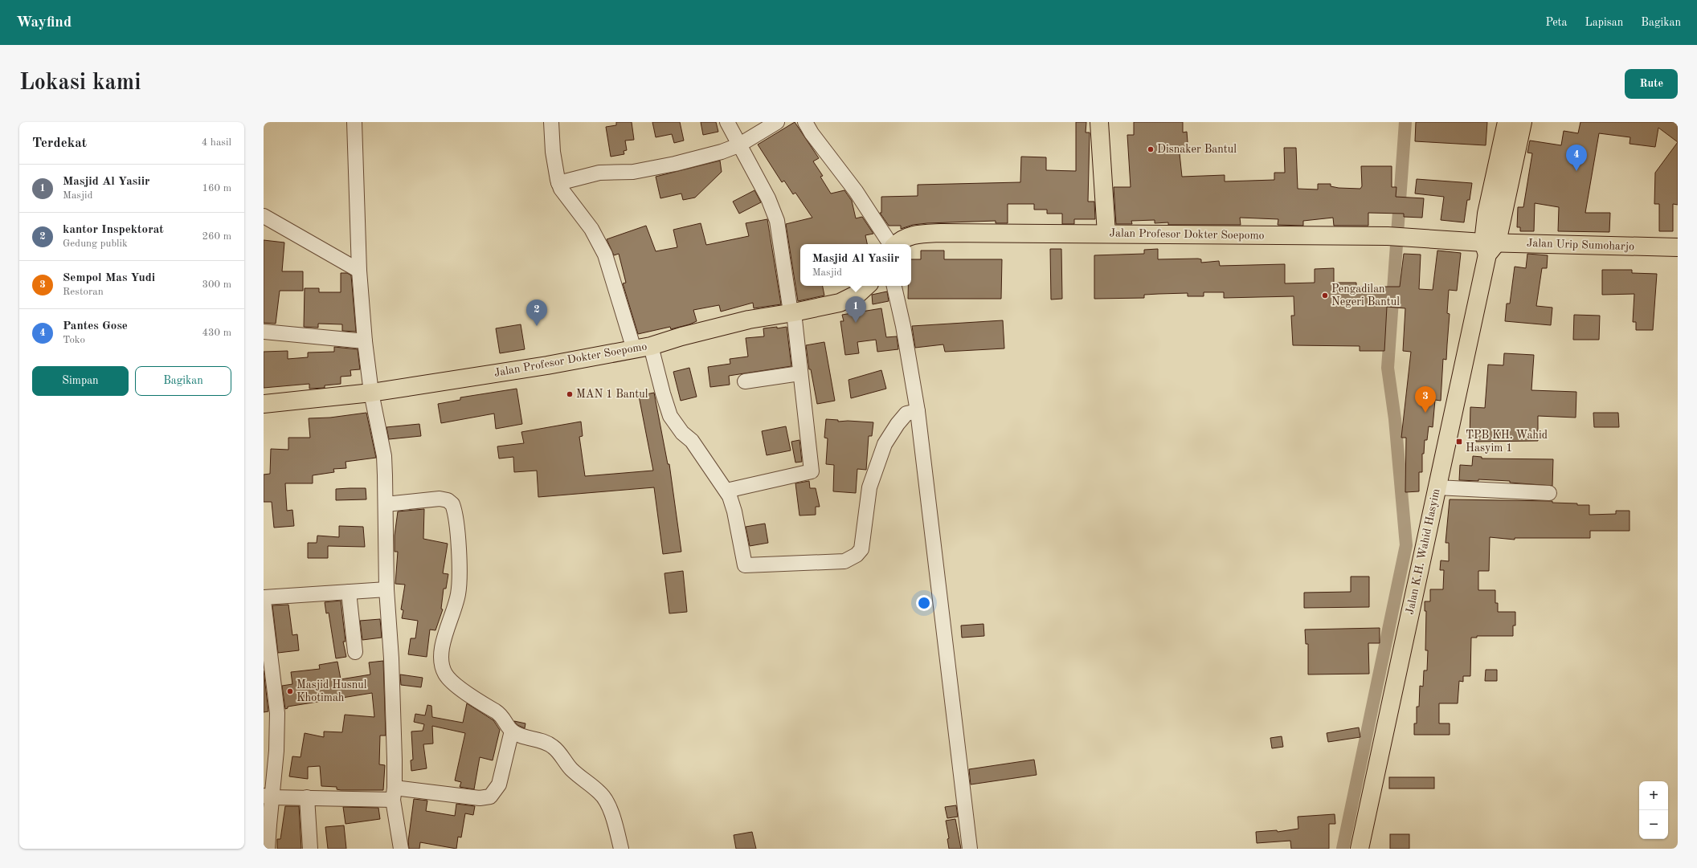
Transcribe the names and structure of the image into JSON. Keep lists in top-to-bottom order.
{
  "streets": {
    "main road": ["Jalan Profesor Dokter Soepomo", "Jalan Urip Sumoharjo", "Jalan K.H. Wahid Hasyim"]
  },
  "crossings": [
    ["Jalan Profesor Dokter Soepomo", "Jalan Urip Sumoharjo"],
    ["Jalan Profesor Dokter Soepomo", "Jalan K.H. Wahid Hasyim"],
    ["Jalan Urip Sumoharjo", "Jalan K.H. Wahid Hasyim"]
  ],
  "places": {
    "other": [
      "Disnaker Bantul",
      "Pengadilan Negeri Bantul",
      "MAN 1 Bantul",
      "Masjid Husnul Khotimah"
    ],
    "transit": ["TPB KH. Wahid Hasyim 1"]
  },
  "page": {
    "header": "Wayfind",
    "nav": ["Peta", "Lapisan", "Bagikan"],
    "buttons": [
      "Rute",
      ["Simpan", "Bagikan"]
    ],
    "title": "Lokasi kami",
    "heading": ["Terdekat", "4 hasil"],
    "pins": [
      "4",
      "1",
      "2",
      "3"
    ],
    "list": [
      {
        "mark": "1",
        "name": "Masjid Al Yasiir",
        "note": "Masjid",
        "value": "160 m"
      },
      {
        "mark": "2",
        "name": "kantor Inspektorat",
        "note": "Gedung publik",
        "value": "260 m"
      },
      {
        "mark": "3",
        "name": "Sempol Mas Yudi",
        "note": "Restoran",
        "value": "300 m"
      },
      {
        "mark": "4",
        "name": "Pantes Gose",
        "note": "Toko",
        "value": "430 m"
      }
    ],
    "popup": ["Masjid Al Yasiir", "Masjid"],
    "map_buttons": ["+", "−"]
  }
}
